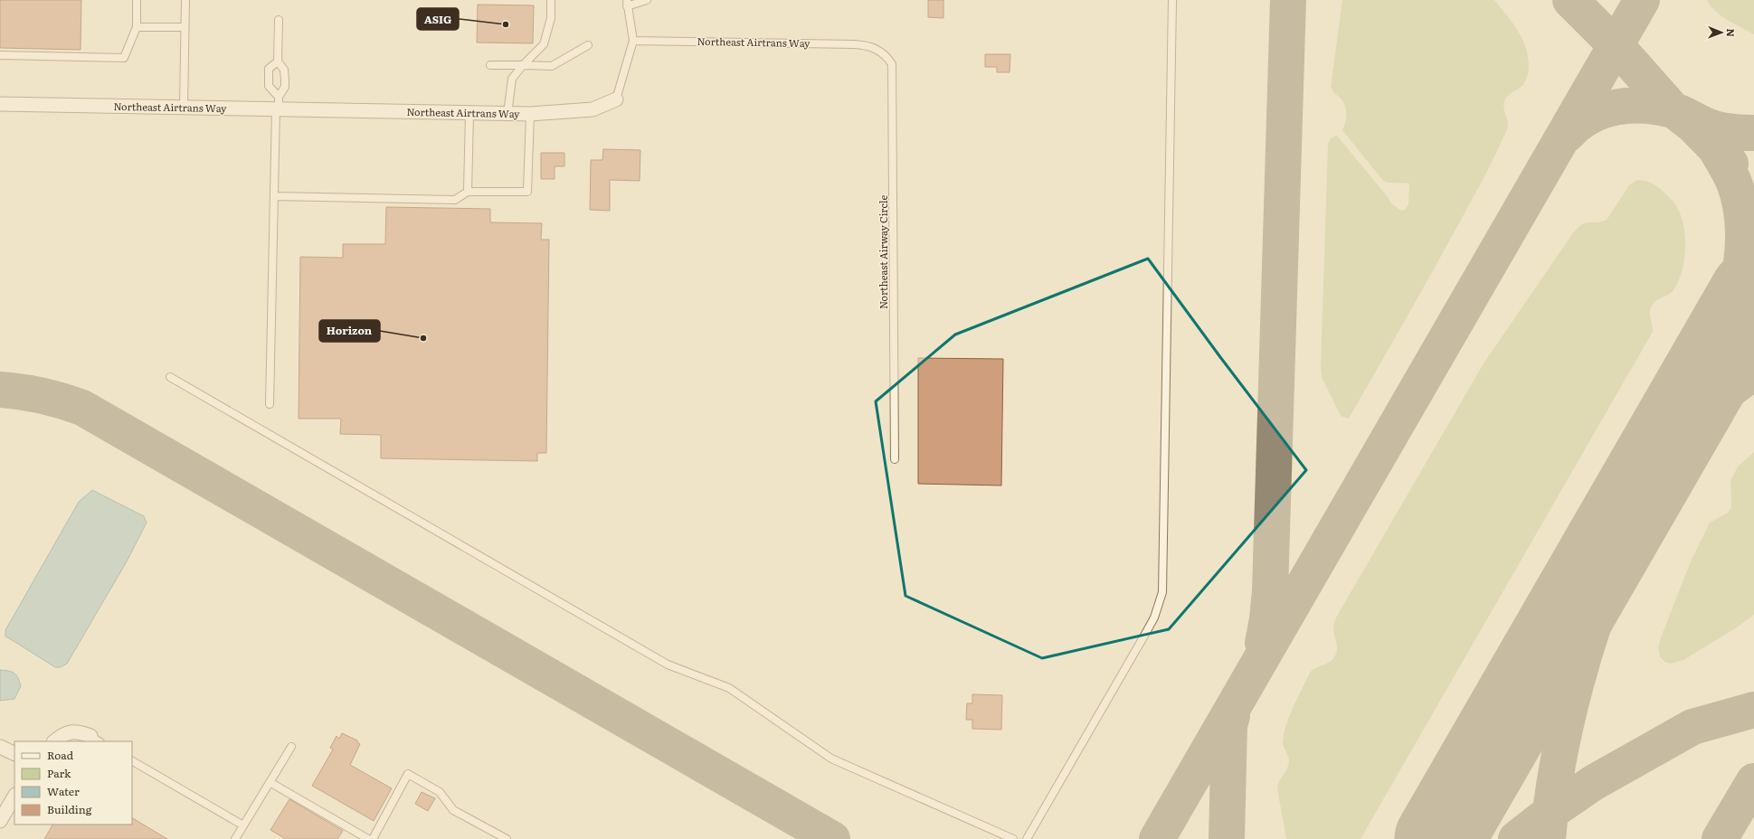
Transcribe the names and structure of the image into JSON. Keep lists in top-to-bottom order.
{
  "streets": {
    "street": ["Northeast Airtrans Way"],
    "lane": ["Northeast Airway Circle"]
  },
  "crossings": [
    ["Northeast Airtrans Way", "Northeast Airway Circle"]
  ],
  "places": ["ASIG", "Horizon"],
  "legend": [
    "Road",
    "Park",
    "Water",
    "Building"
  ],
  "north": "right"
}
